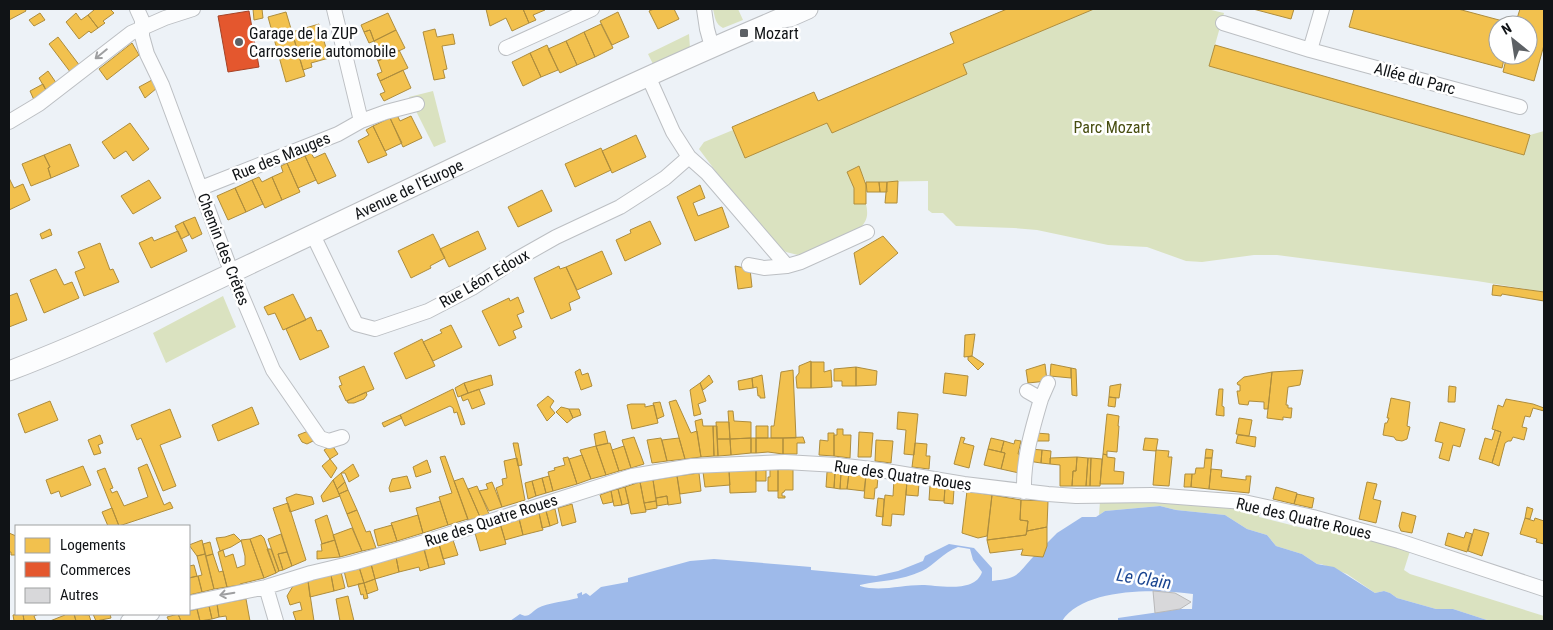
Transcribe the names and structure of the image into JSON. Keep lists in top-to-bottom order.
{
  "streets": {
    "main road": ["Avenue de l'Europe"],
    "street": [
      "Allée du Parc",
      "Rue des Mauges",
      "Chemin des Crêtes",
      "Rue Léon Edoux",
      "Rue des Quatre Roues"
    ]
  },
  "crossings": [
    ["Rue des Mauges", "Chemin des Crêtes"],
    ["Avenue de l'Europe", "Chemin des Crêtes"],
    ["Avenue de l'Europe", "Rue Léon Edoux"]
  ],
  "water": ["Le Clain"],
  "parks": ["Parc Mozart"],
  "places": {
    "transit": ["Mozart"],
    "other": ["Garage de la ZUP Carrosserie automobile"]
  },
  "legend": ["Logements", "Commerces", "Autres"],
  "north": "top left"
}
